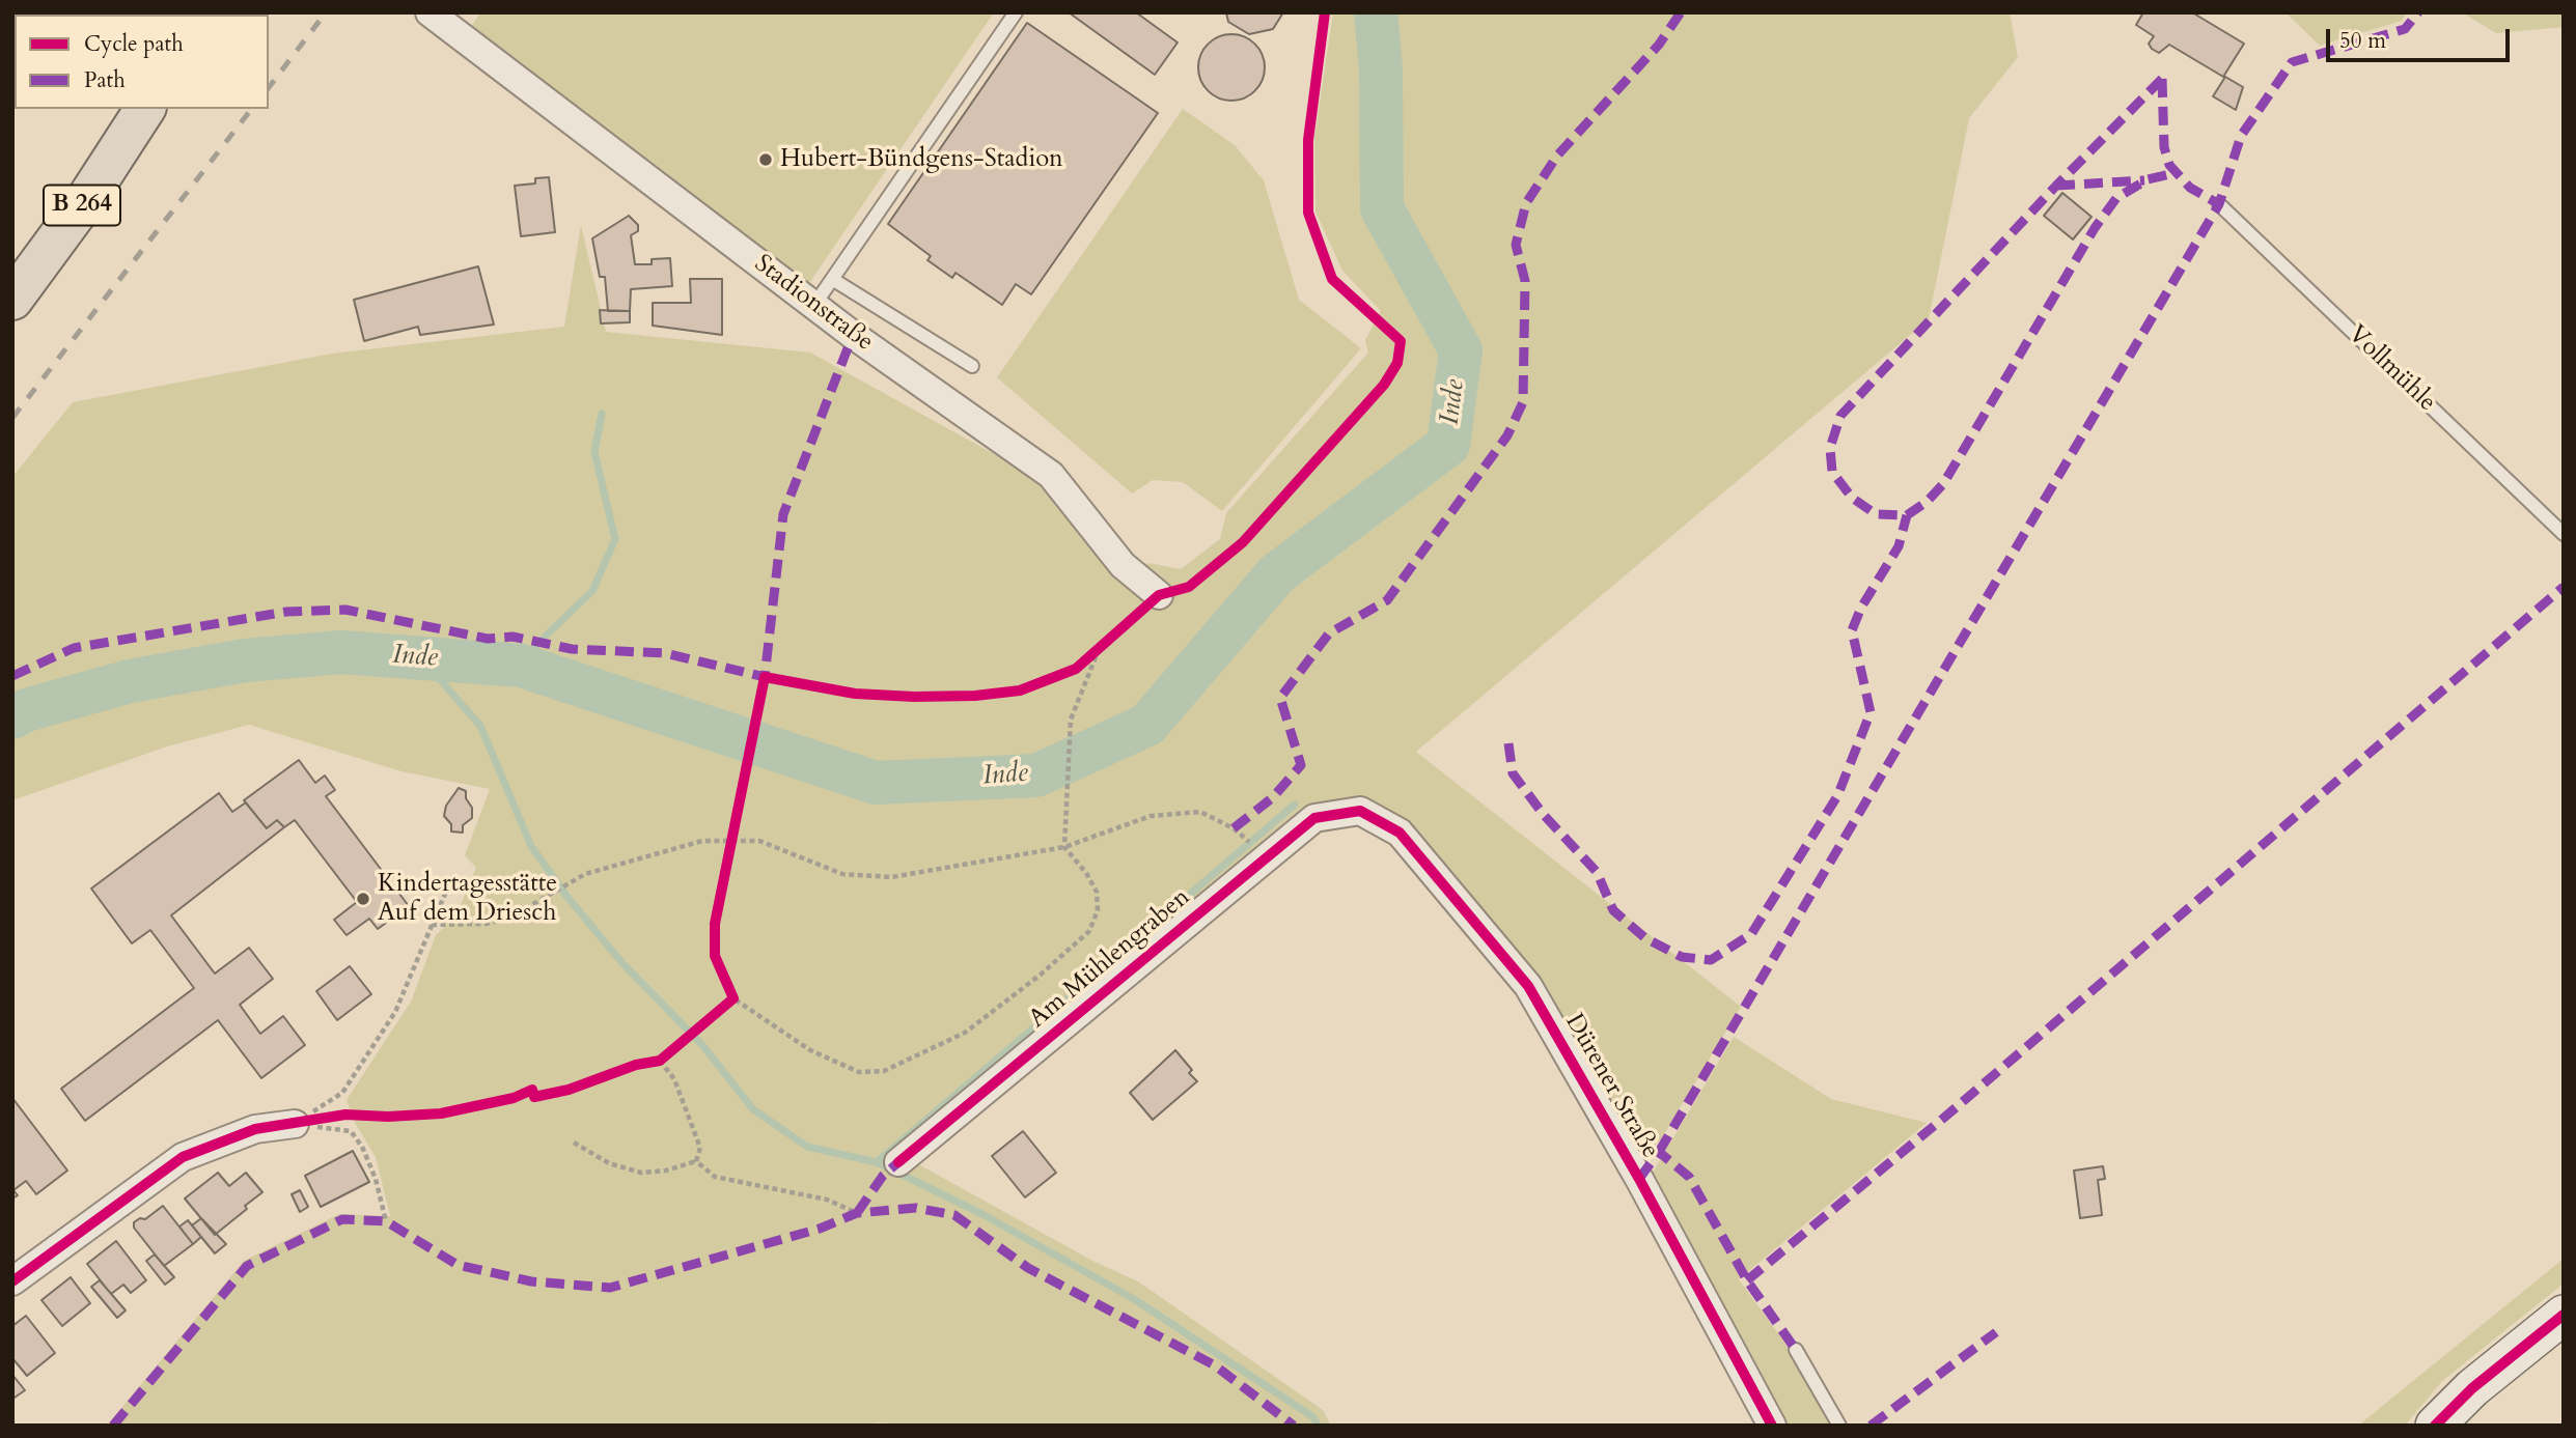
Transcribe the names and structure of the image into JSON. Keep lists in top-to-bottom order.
{
  "streets": {
    "main road": ["B 264"],
    "street": ["Stadionstraße", "Am Mühlengraben", "Dürener Straße"],
    "lane": ["Vollmühle"]
  },
  "crossings": [
    ["Am Mühlengraben", "Dürener Straße"]
  ],
  "water": ["Inde"],
  "places": ["Hubert-Bündgens-Stadion", "Kindertagesstätte Auf dem Driesch"],
  "legend": ["Cycle path", "Path"],
  "scale_bar": "50 m"
}
